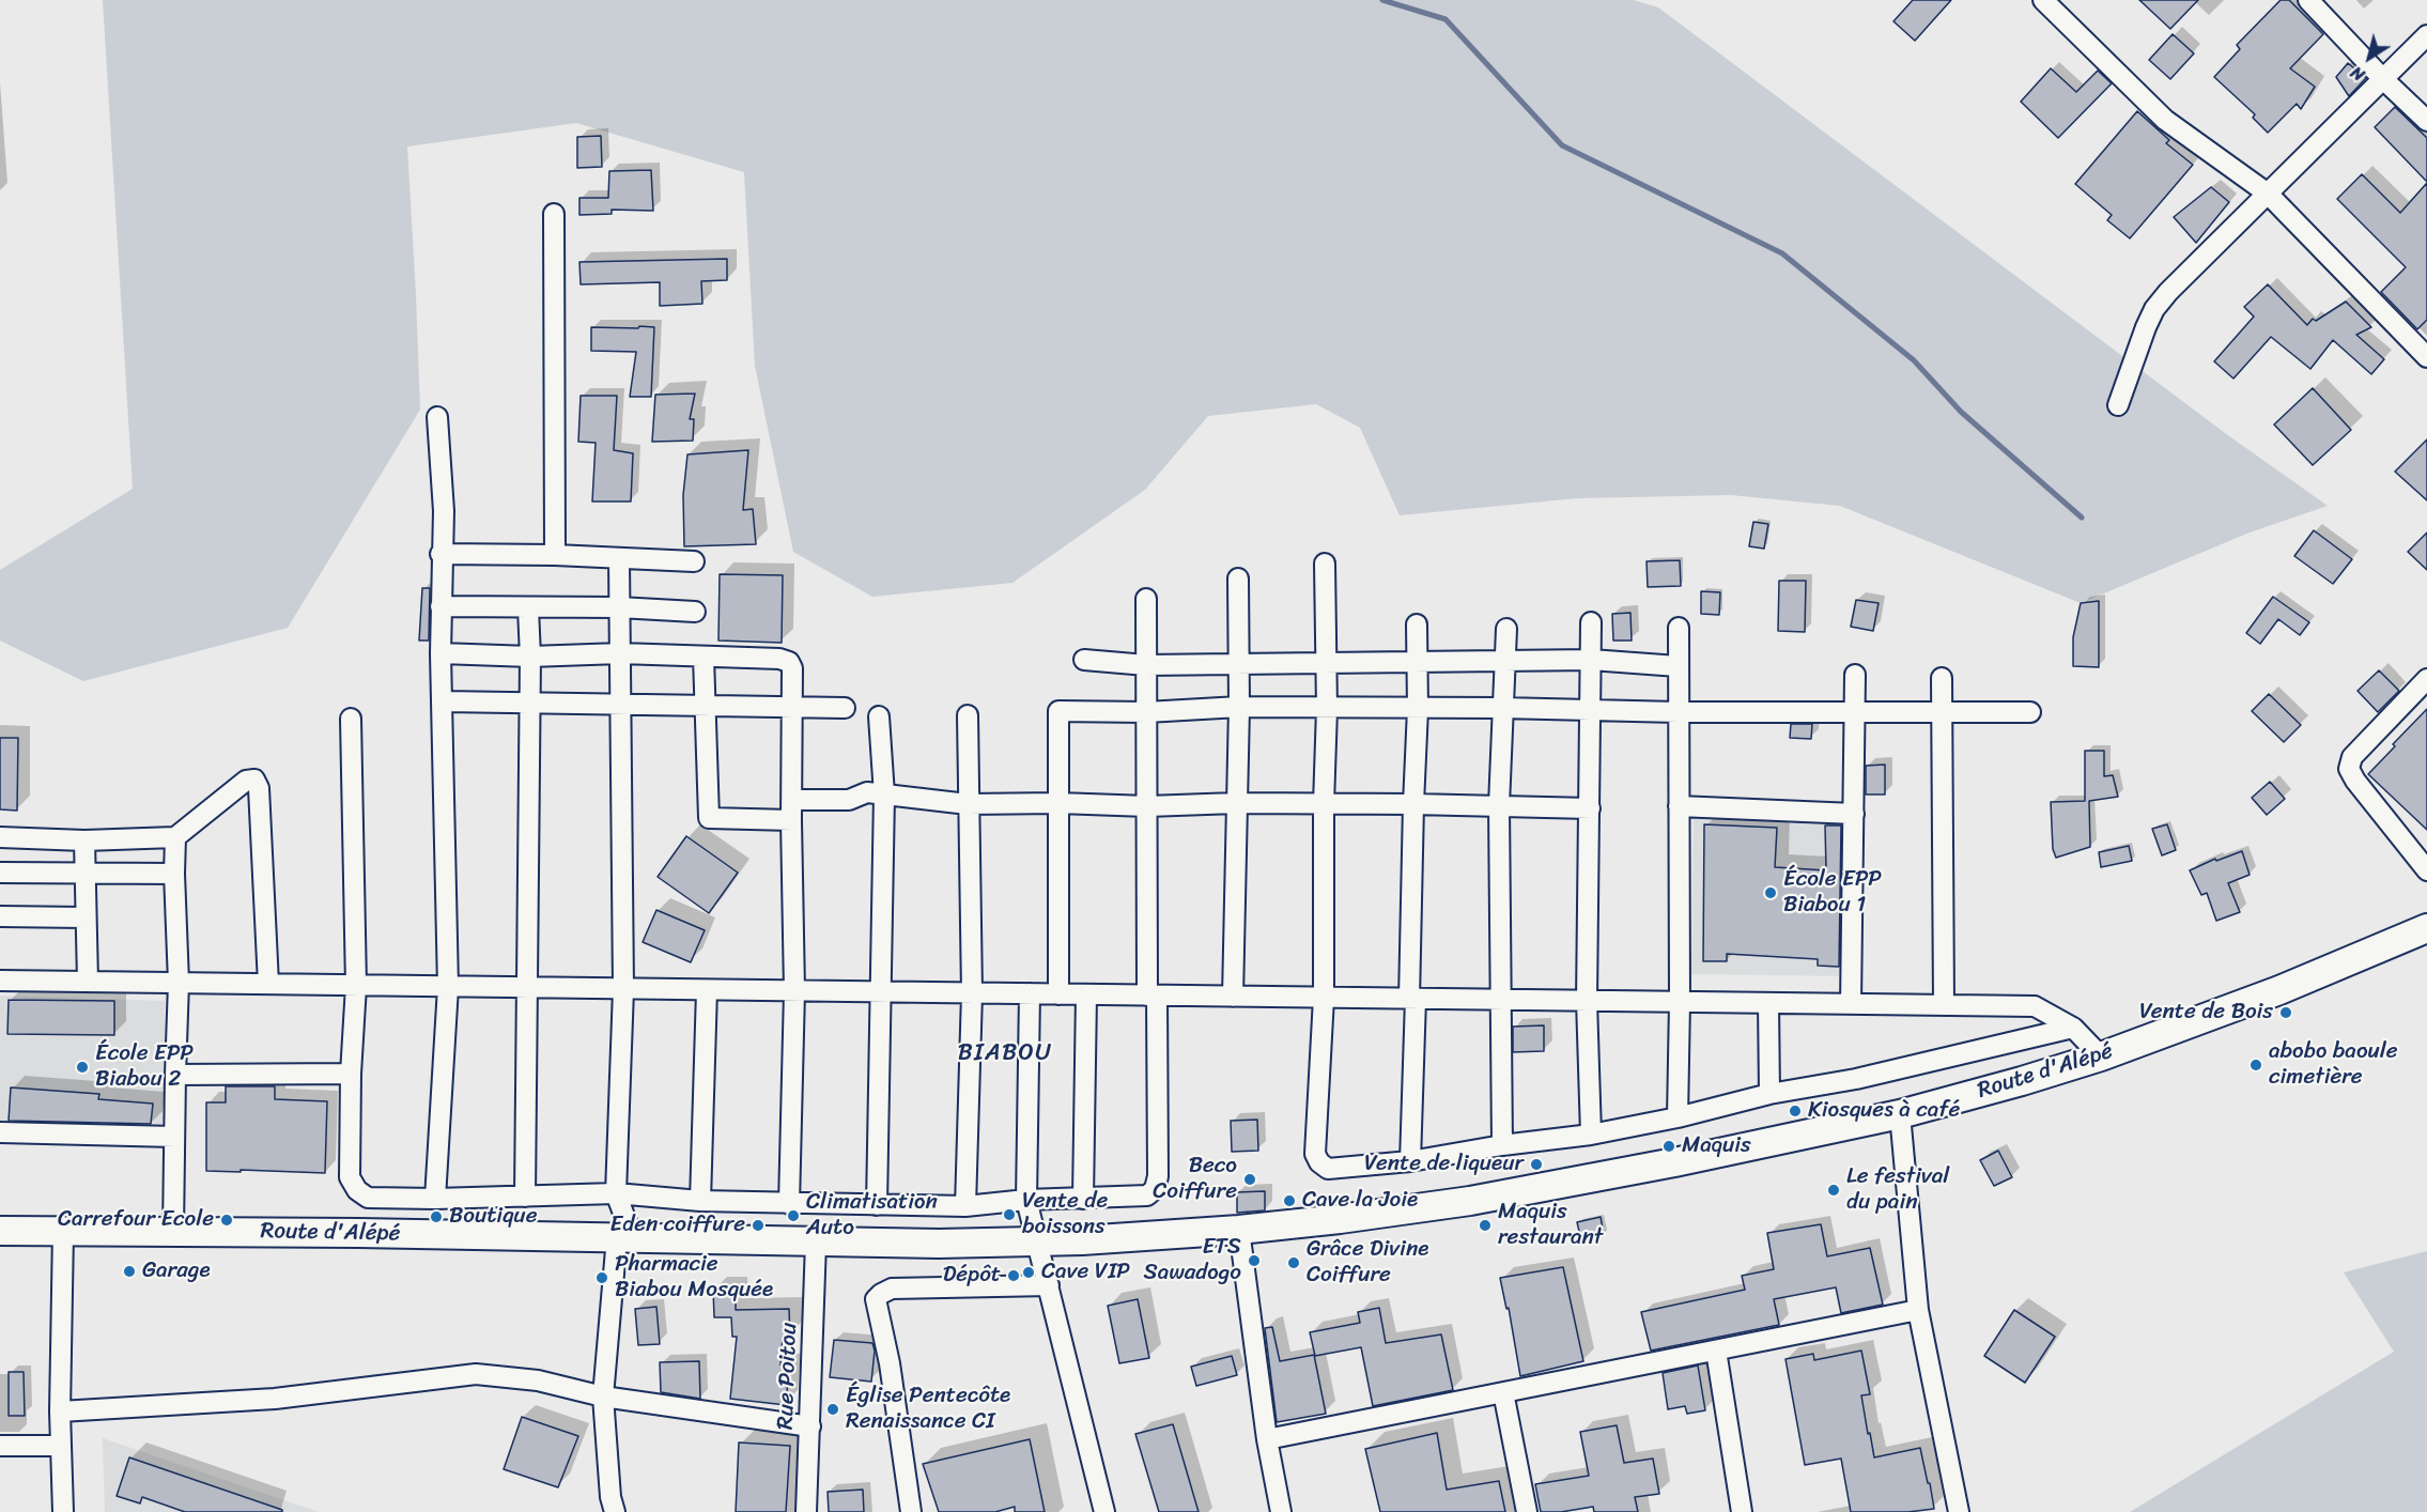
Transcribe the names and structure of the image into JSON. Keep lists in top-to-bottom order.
{
  "streets": {
    "main road": ["Route d'Alépé"],
    "street": ["Rue Poitou"]
  },
  "crossings": [
    ["Route d'Alépé", "Rue Poitou"]
  ],
  "districts": ["BIABOU"],
  "places": [
    "École EPP Biabou 1",
    "Vente de Bois",
    "abobo baoule cimetière",
    "École EPP Biabou 2",
    "Kiosques à café",
    "Maquis",
    "Vente de liqueur",
    "Beco Coiffure",
    "Le festival du pain",
    "Cave la Joie",
    "Vente de boissons",
    "Climatisation Auto",
    "Boutique",
    "Carrefour Ecole",
    "Eden coiffure",
    "Maquis restaurant",
    "ETS Sawadogo",
    "Grâce Divine Coiffure",
    "Garage",
    "Cave VIP",
    "Dépôt",
    "Pharmacie Biabou Mosquée",
    "Église Pentecôte Renaissance CI"
  ],
  "north": "bottom left"
}
